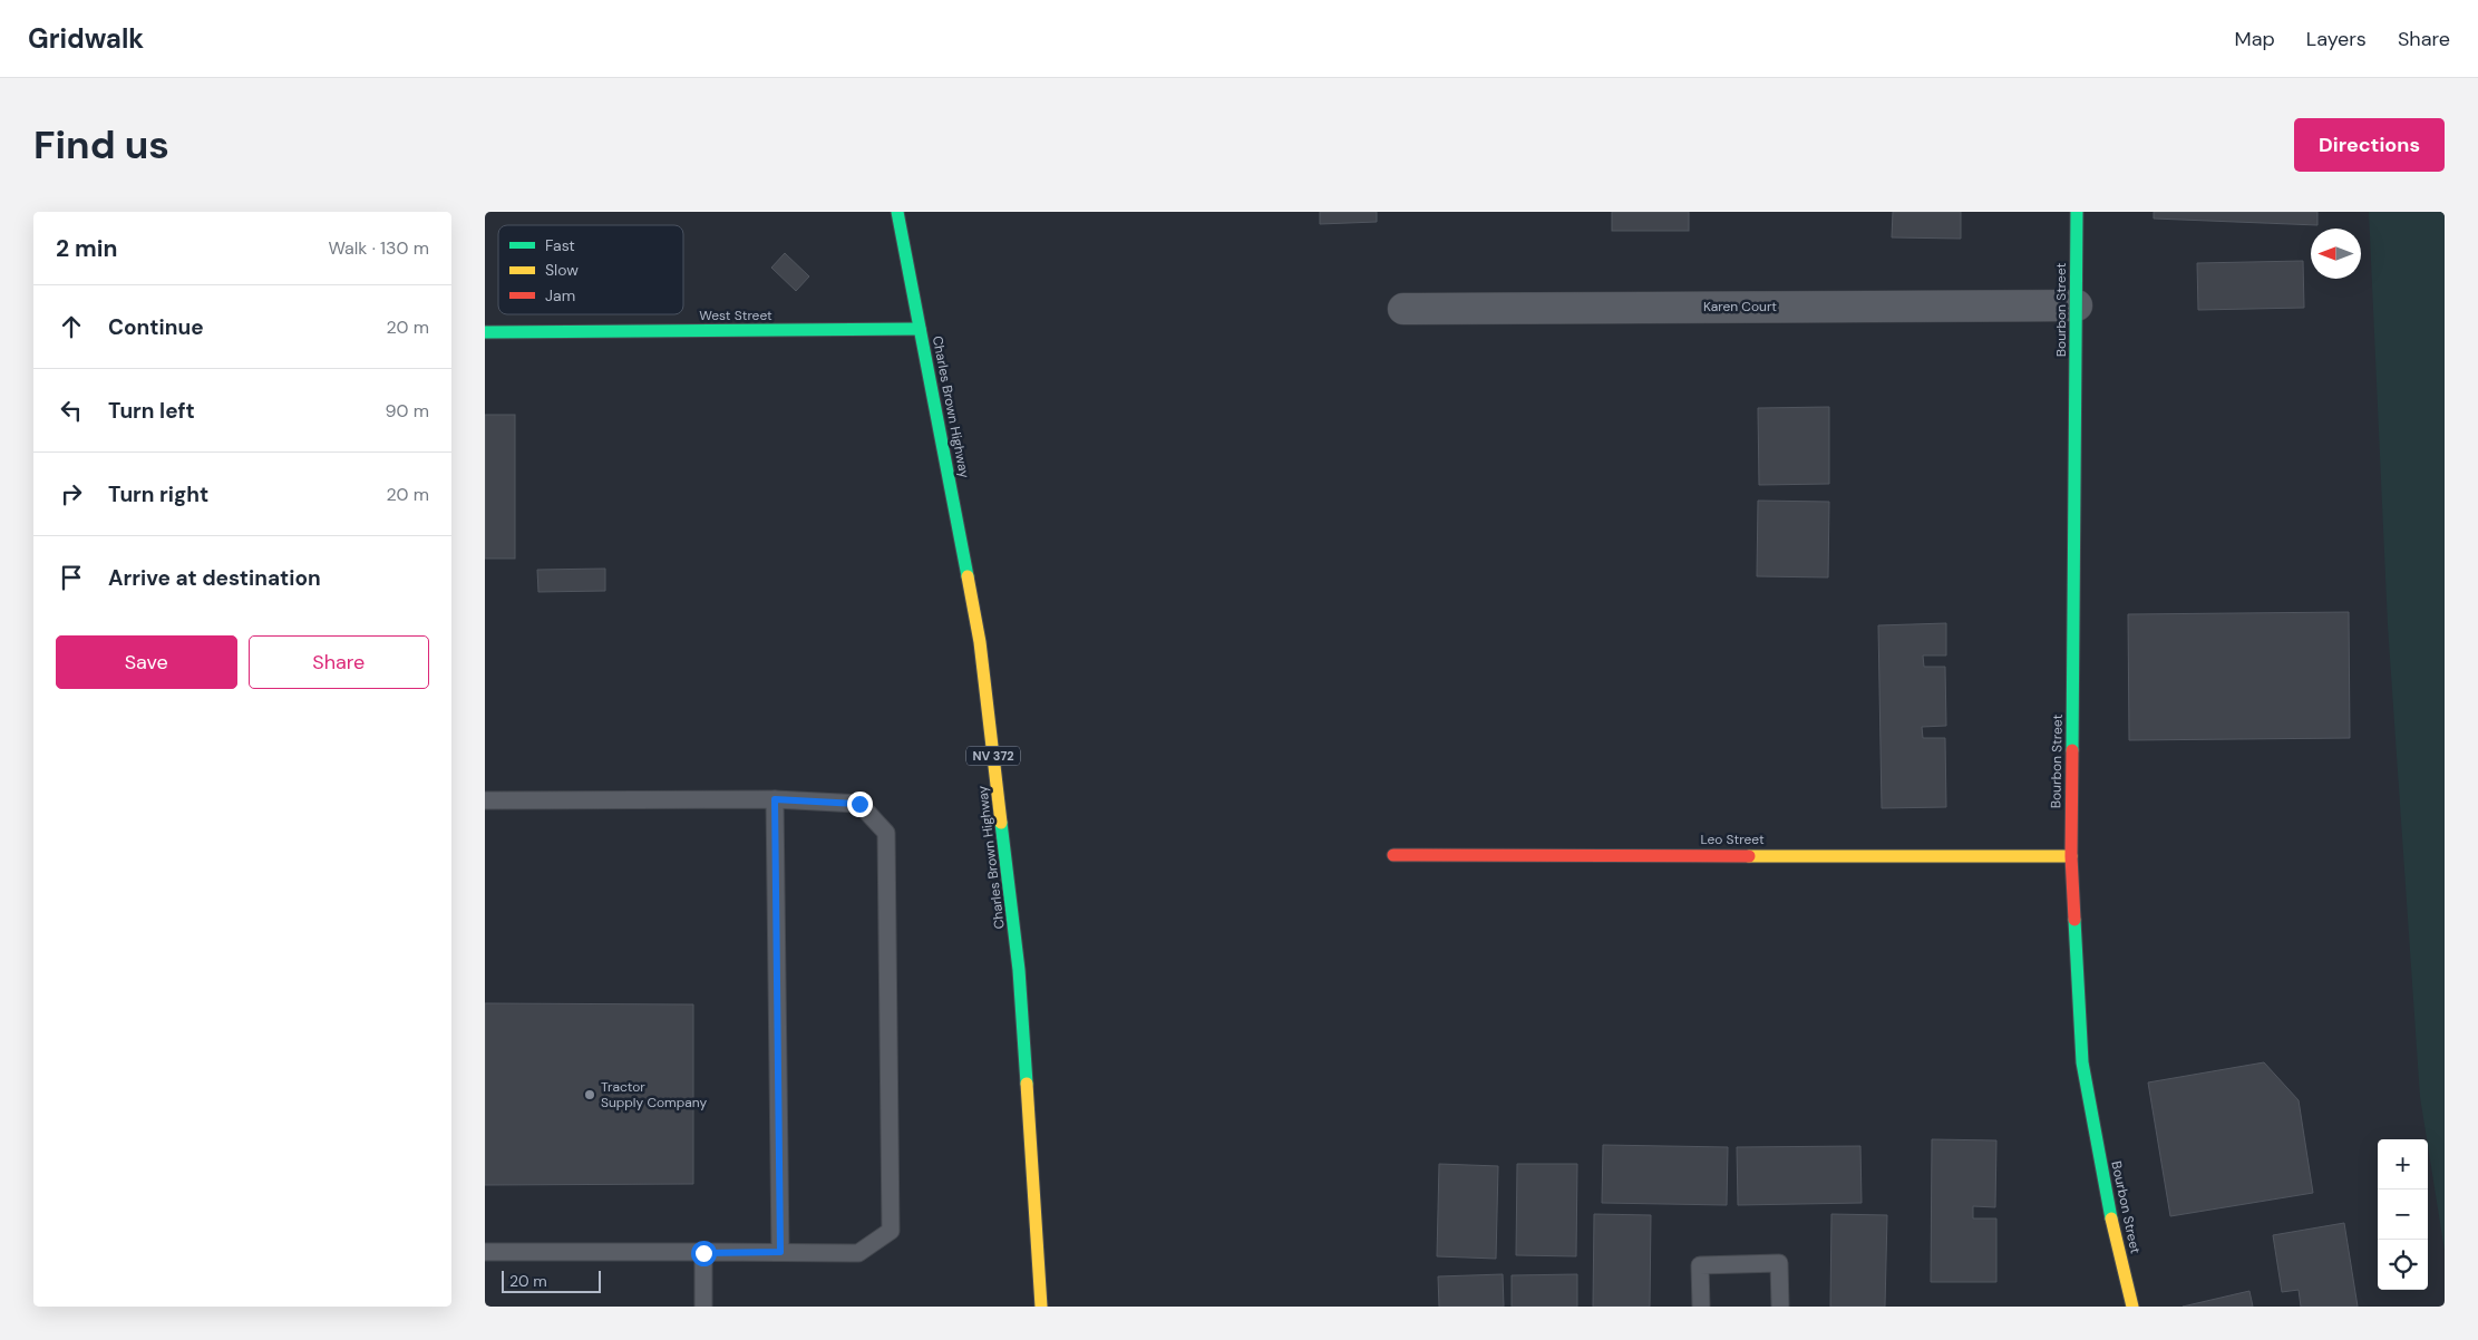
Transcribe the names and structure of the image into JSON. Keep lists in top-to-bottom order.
{
  "streets": {
    "street": [
      "Karen Court",
      "Bourbon Street",
      "West Street",
      "Charles Brown Highway",
      "NV 372",
      "Leo Street"
    ]
  },
  "crossings": [
    ["Karen Court", "Bourbon Street"],
    ["Bourbon Street", "Leo Street"],
    ["West Street", "Charles Brown Highway"]
  ],
  "places": ["Tractor Supply Company"],
  "legend": ["Fast", "Slow", "Jam"],
  "scale_bar": "20 m",
  "north": "left",
  "page": {
    "header": "Gridwalk",
    "nav": ["Map", "Layers", "Share"],
    "buttons": [
      "Directions",
      ["Save", "Share"]
    ],
    "title": "Find us",
    "heading": ["2 min", "Walk · 130 m"],
    "list": [
      ["Continue", "20 m"],
      ["Turn left", "90 m"],
      ["Turn right", "20 m"],
      "Arrive at destination"
    ],
    "map_buttons": ["+", "−"],
    "scale": "20 m"
  }
}
